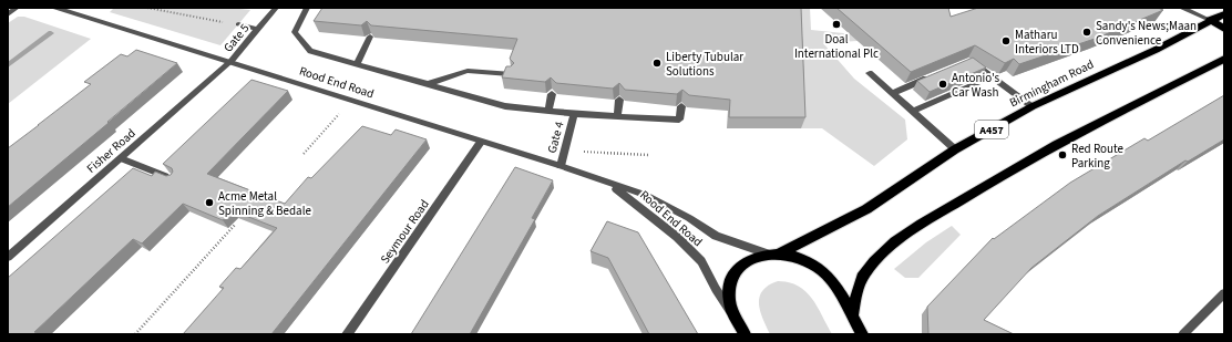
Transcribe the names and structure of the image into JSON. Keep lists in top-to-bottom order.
{
  "streets": {
    "main road": ["Birmingham Road", "A457"],
    "street": [
      "Gate 5",
      "Rood End Road",
      "Gate 4",
      "Fisher Road",
      "Seymour Road"
    ]
  },
  "crossings": [
    ["Gate 5", "Rood End Road"],
    ["Gate 5", "Fisher Road"],
    ["Rood End Road", "Birmingham Road"],
    ["Rood End Road", "Gate 4"],
    ["Rood End Road", "Fisher Road"],
    ["Rood End Road", "Seymour Road"]
  ],
  "places": [
    "Doal International Plc",
    "Sandy's News;Maan Convenience",
    "Matharu Interiors LTD",
    "Liberty Tubular Solutions",
    "Antonio's Car Wash",
    "Red Route Parking",
    "Acme Metal Spinning & Bedale"
  ]
}
